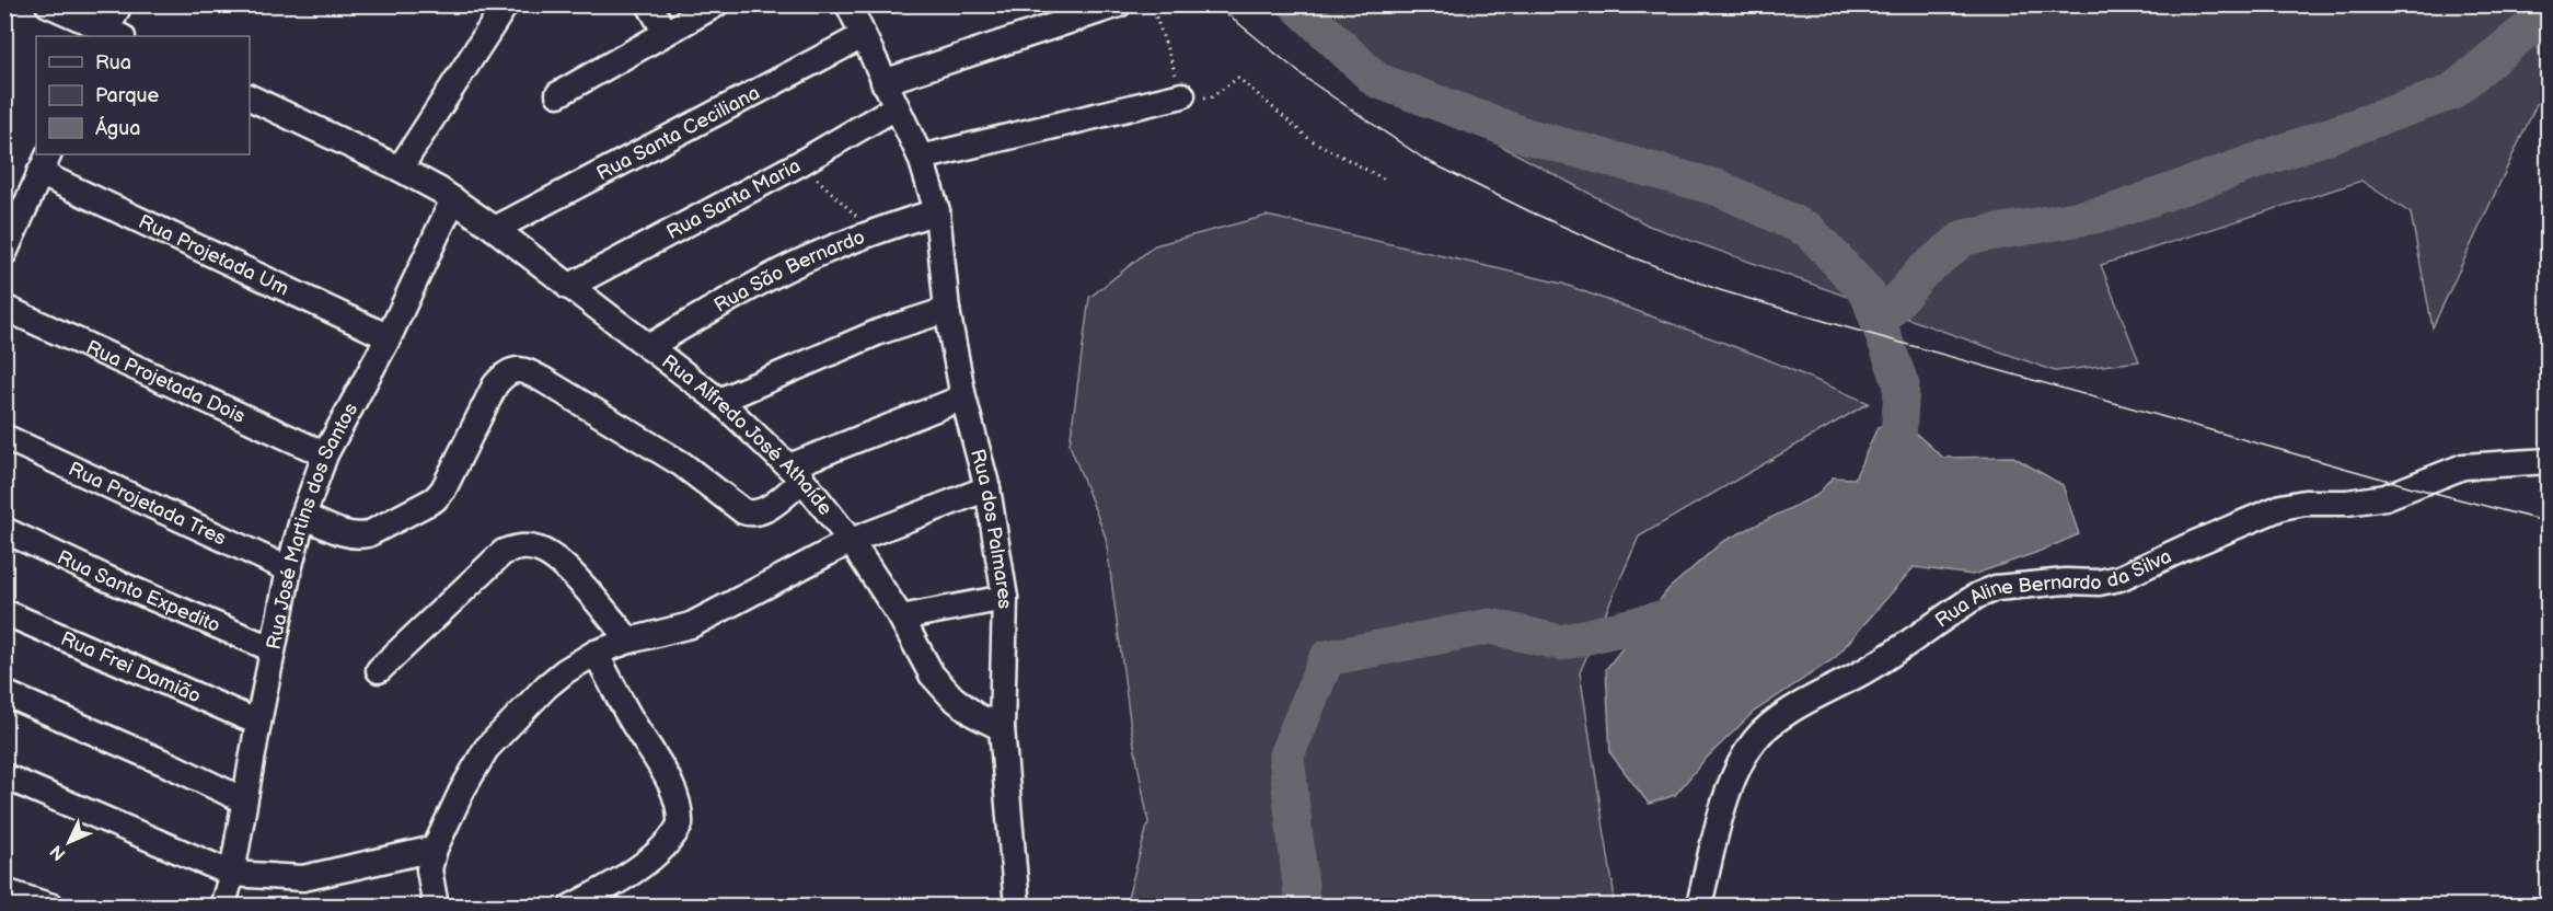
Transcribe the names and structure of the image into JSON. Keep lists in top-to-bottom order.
{
  "streets": {
    "street": [
      "Rua Santa Ceciliana",
      "Rua Santa Maria",
      "Rua Projetada Um",
      "Rua São Bernardo",
      "Rua Projetada Dois",
      "Rua Alfredo José Athaíde",
      "Rua Projetada Tres",
      "Rua José Martins dos Santos",
      "Rua dos Palmares",
      "Rua Aline Bernardo da Silva",
      "Rua Santo Expedito",
      "Rua Frei Damião"
    ]
  },
  "crossings": [
    ["Rua Santa Ceciliana", "Rua Alfredo José Athaíde"],
    ["Rua Santa Ceciliana", "Rua dos Palmares"],
    ["Rua Santa Maria", "Rua Alfredo José Athaíde"],
    ["Rua Santa Maria", "Rua dos Palmares"],
    ["Rua Projetada Um", "Rua José Martins dos Santos"],
    ["Rua São Bernardo", "Rua Alfredo José Athaíde"],
    ["Rua São Bernardo", "Rua dos Palmares"],
    ["Rua Projetada Dois", "Rua José Martins dos Santos"],
    ["Rua Alfredo José Athaíde", "Rua José Martins dos Santos"],
    ["Rua Alfredo José Athaíde", "Rua dos Palmares"],
    ["Rua Projetada Tres", "Rua José Martins dos Santos"],
    ["Rua José Martins dos Santos", "Rua Santo Expedito"],
    ["Rua José Martins dos Santos", "Rua Frei Damião"]
  ],
  "legend": ["Rua", "Parque", "Água"],
  "north": "bottom left"
}
